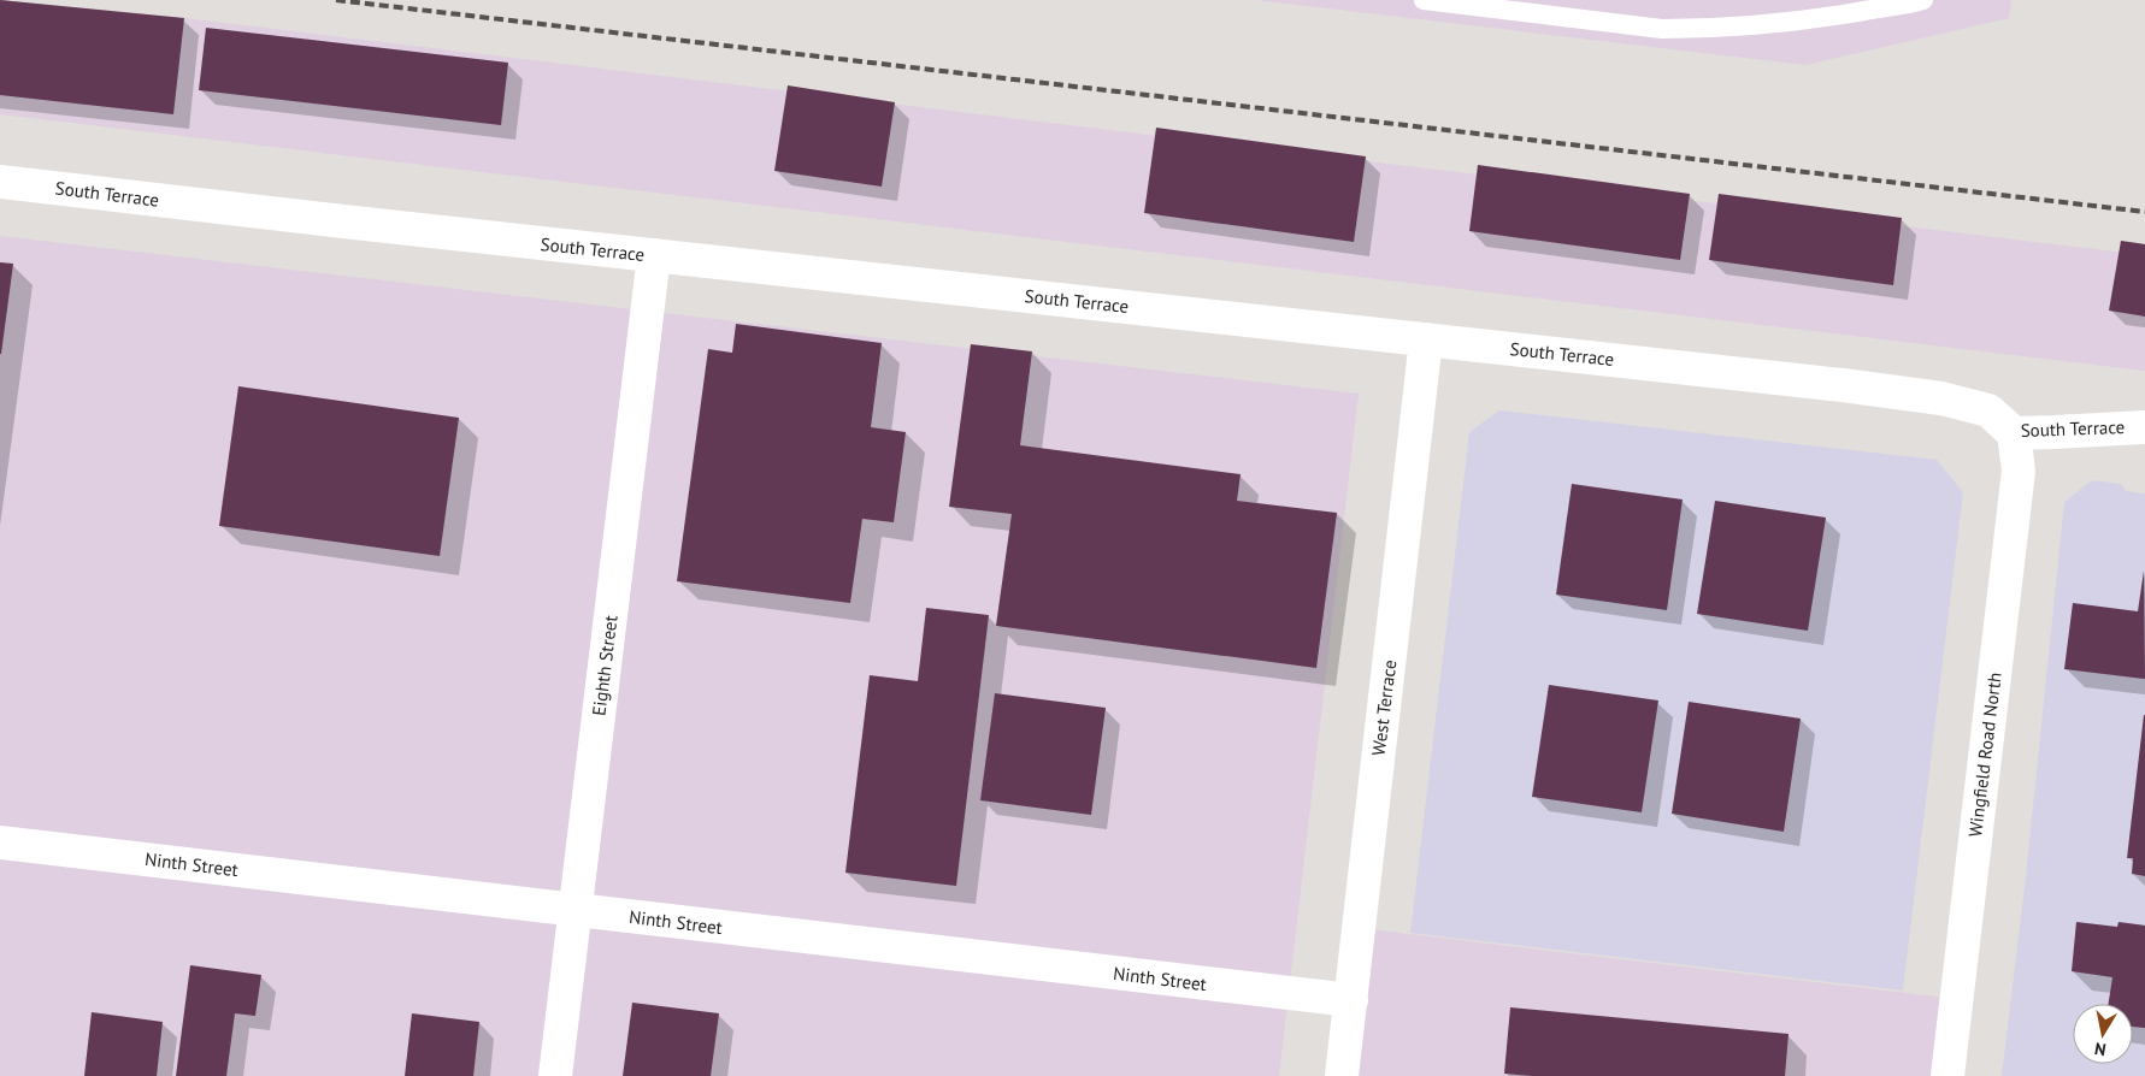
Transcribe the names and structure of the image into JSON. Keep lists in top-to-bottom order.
{
  "streets": {
    "street": [
      "South Terrace",
      "Eighth Street",
      "West Terrace",
      "Wingfield Road North",
      "Ninth Street"
    ]
  },
  "crossings": [
    ["South Terrace", "Eighth Street"],
    ["South Terrace", "West Terrace"],
    ["South Terrace", "Wingfield Road North"],
    ["Eighth Street", "Ninth Street"],
    ["West Terrace", "Ninth Street"]
  ],
  "north": "bottom"
}
